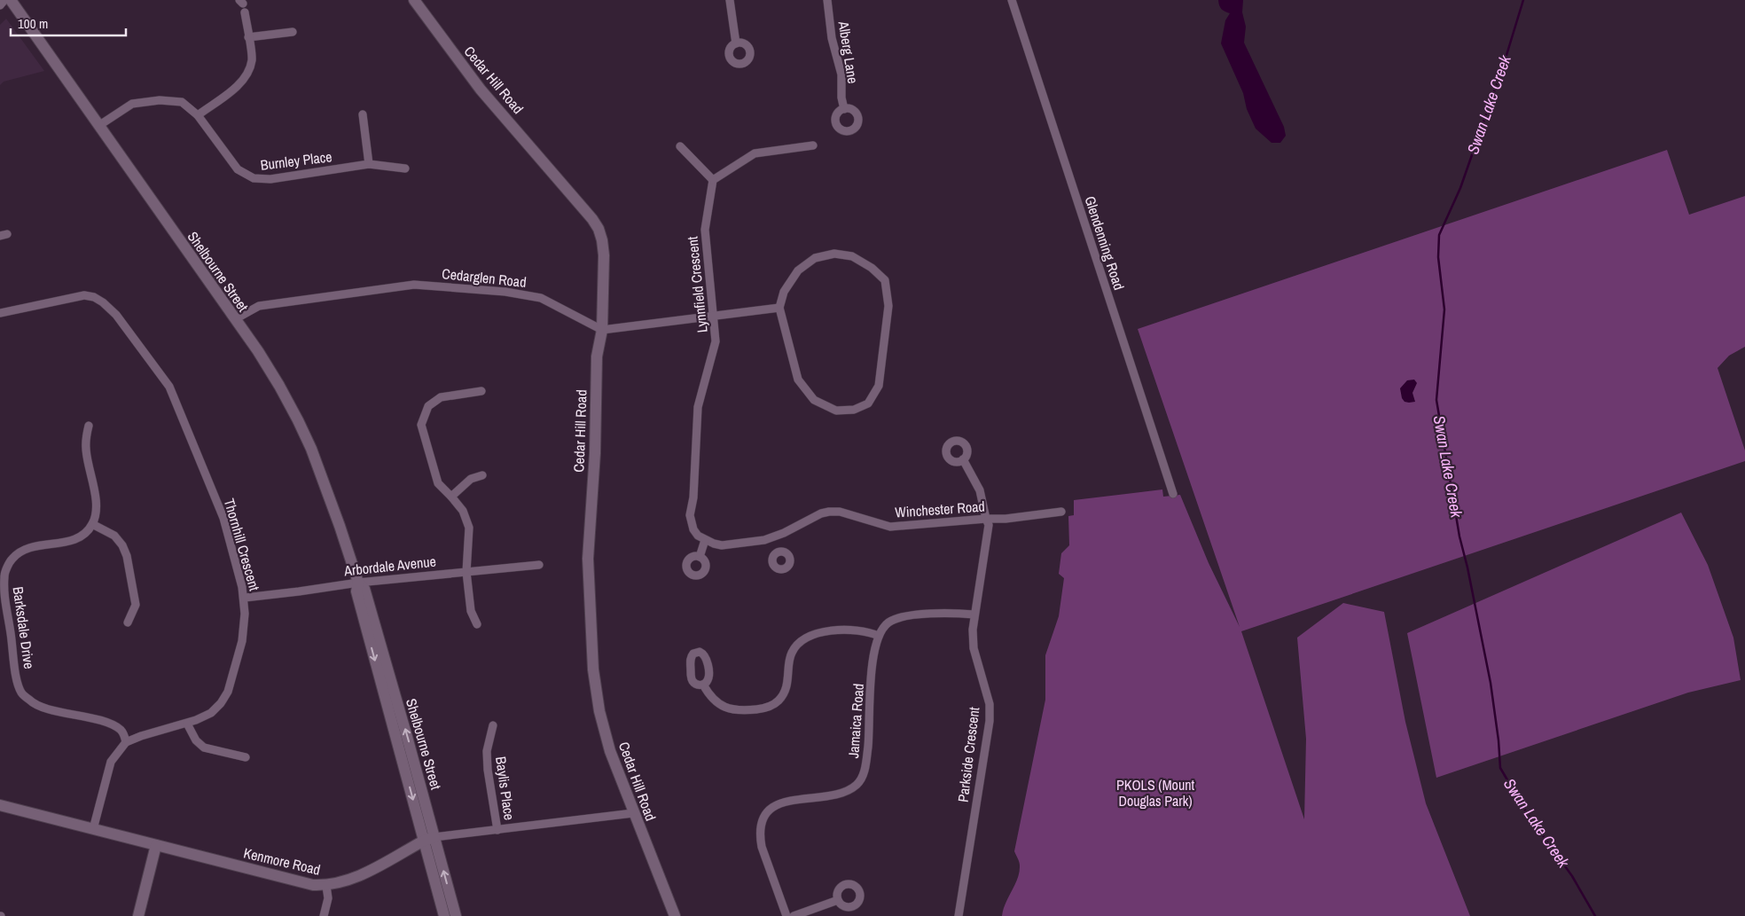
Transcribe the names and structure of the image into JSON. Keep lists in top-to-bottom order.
{
  "streets": {
    "street": [
      "Alberg Lane",
      "Cedar Hill Road",
      "Burnley Place",
      "Glendenning Road",
      "Shelbourne Street",
      "Cedarglen Road",
      "Lynnfield Crescent",
      "Winchester Road",
      "Thornhill Crescent",
      "Arbordale Avenue",
      "Barksdale Drive",
      "Jamaica Road",
      "Parkside Crescent",
      "Baylis Place",
      "Kenmore Road"
    ]
  },
  "crossings": [
    ["Cedar Hill Road", "Cedarglen Road"],
    ["Cedar Hill Road", "Kenmore Road"],
    ["Burnley Place", "Shelbourne Street"],
    ["Shelbourne Street", "Cedarglen Road"],
    ["Shelbourne Street", "Arbordale Avenue"],
    ["Shelbourne Street", "Kenmore Road"],
    ["Lynnfield Crescent", "Winchester Road"],
    ["Winchester Road", "Parkside Crescent"],
    ["Thornhill Crescent", "Arbordale Avenue"],
    ["Thornhill Crescent", "Barksdale Drive"],
    ["Baylis Place", "Kenmore Road"]
  ],
  "water": ["Swan Lake Creek"],
  "parks": ["PKOLS (Mount Douglas Park)"],
  "scale_bar": "100 m"
}
